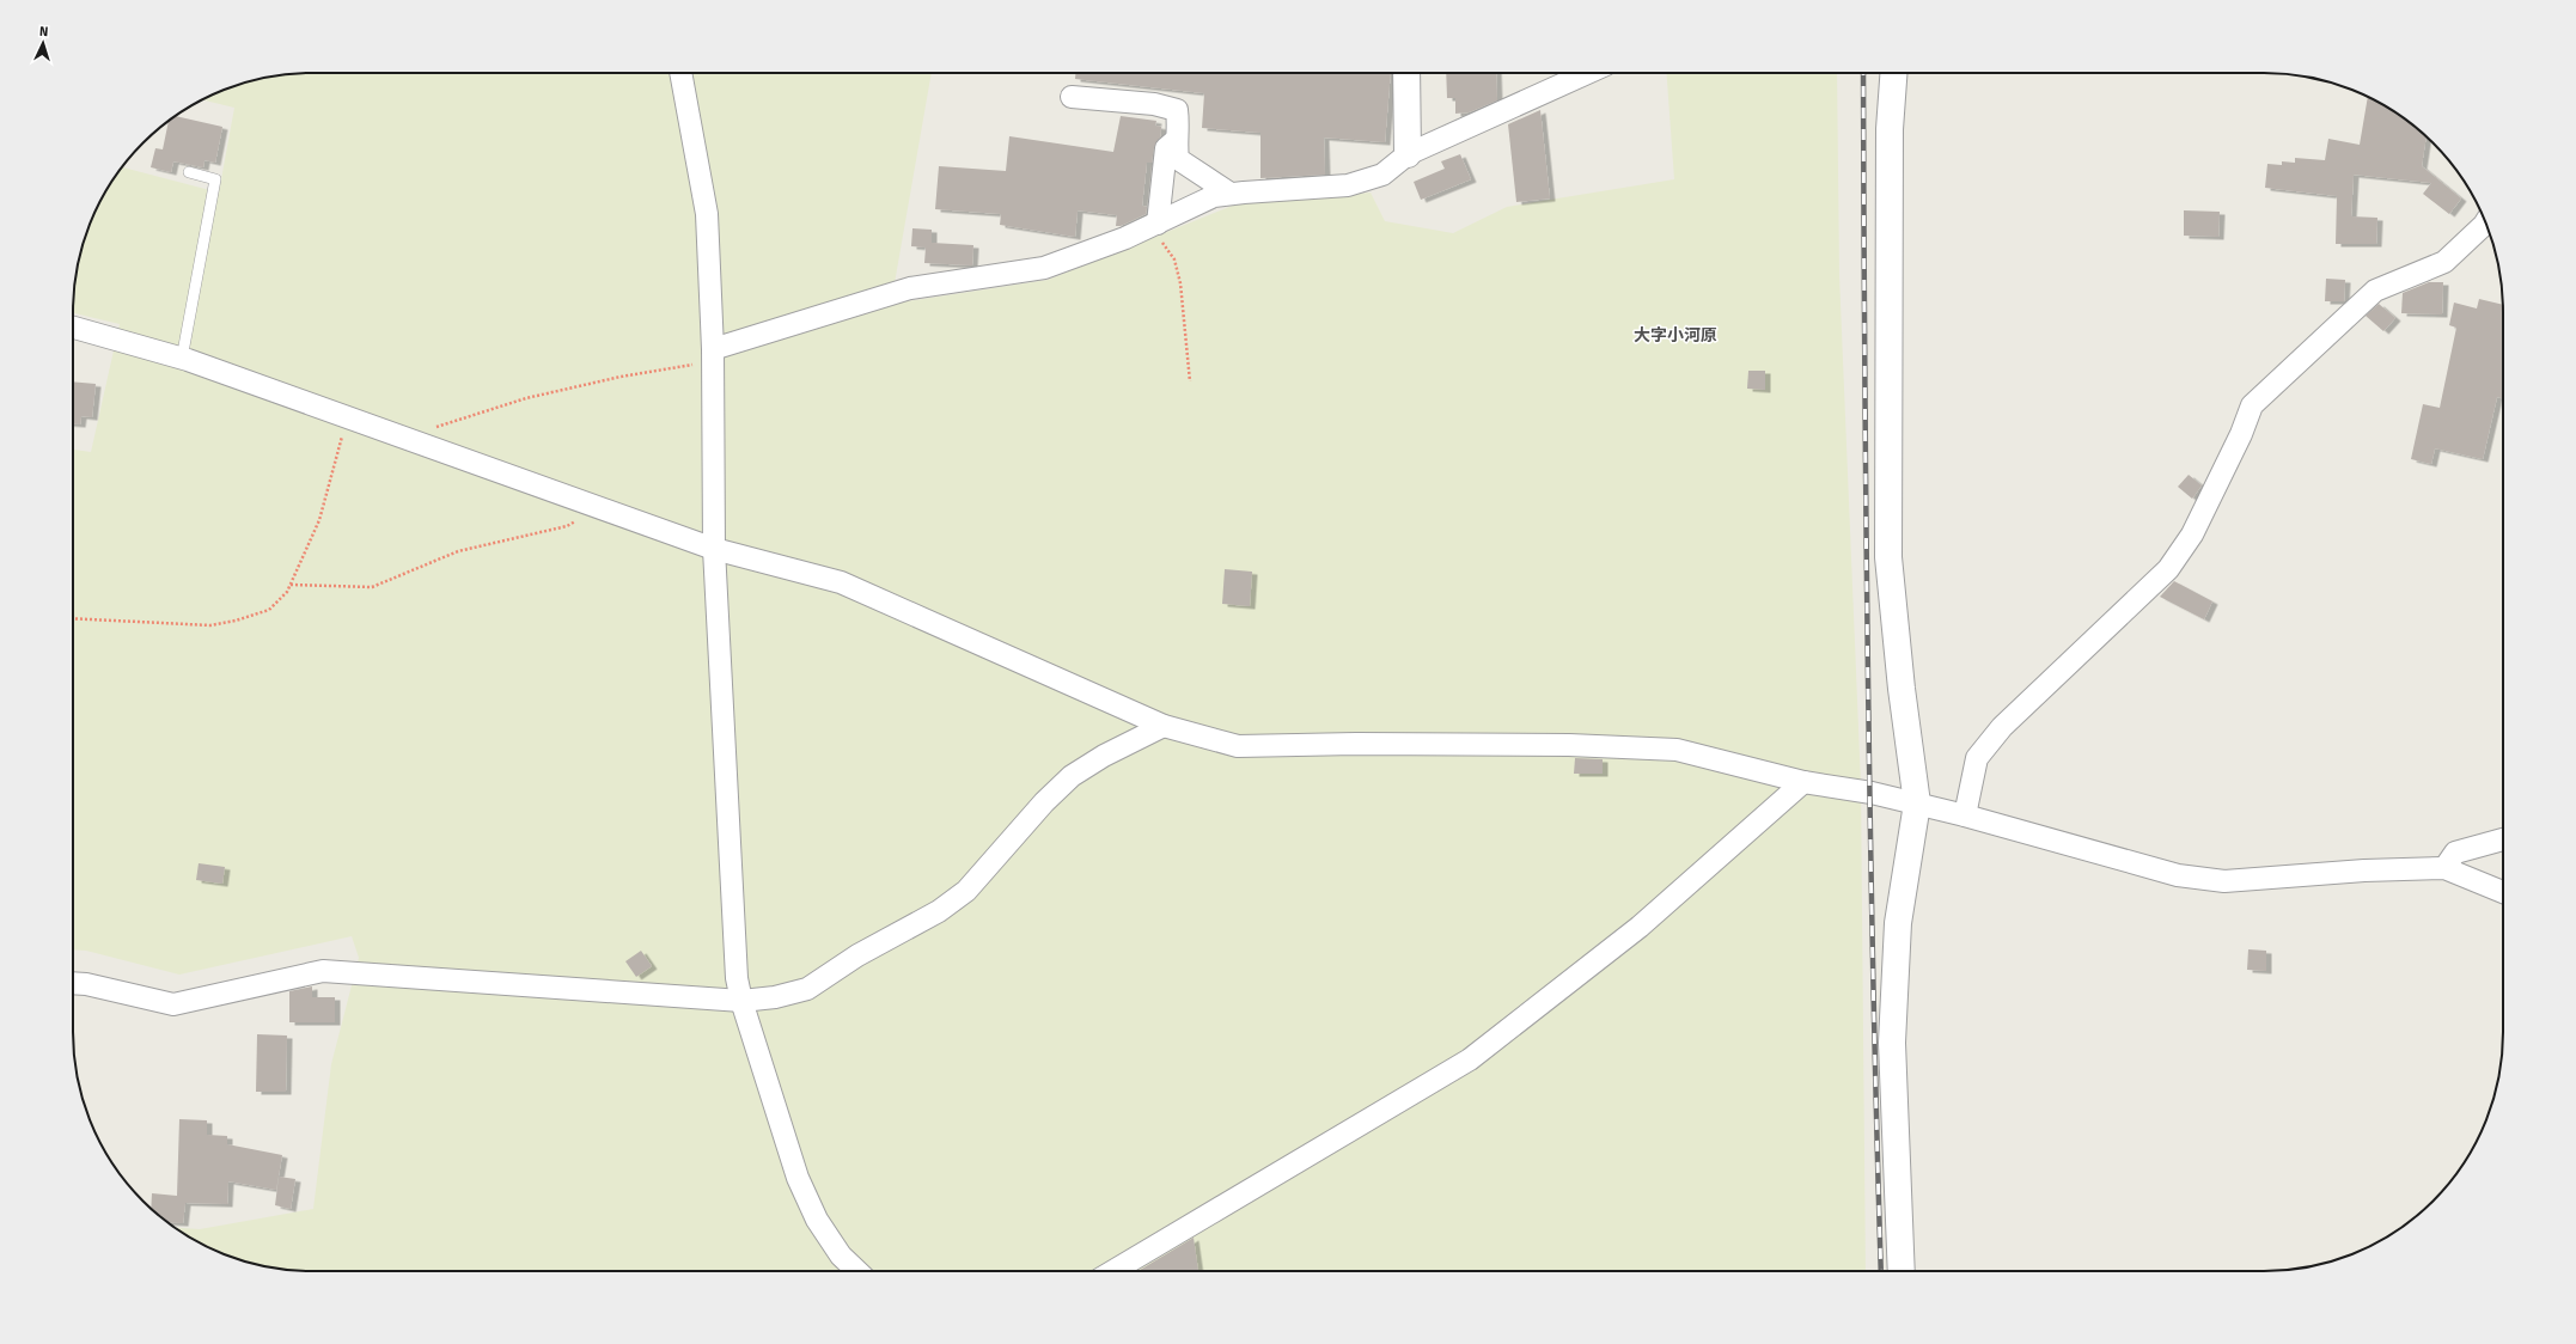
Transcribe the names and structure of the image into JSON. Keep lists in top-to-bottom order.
{
  "districts": ["大字小河原"],
  "north": "top"
}
